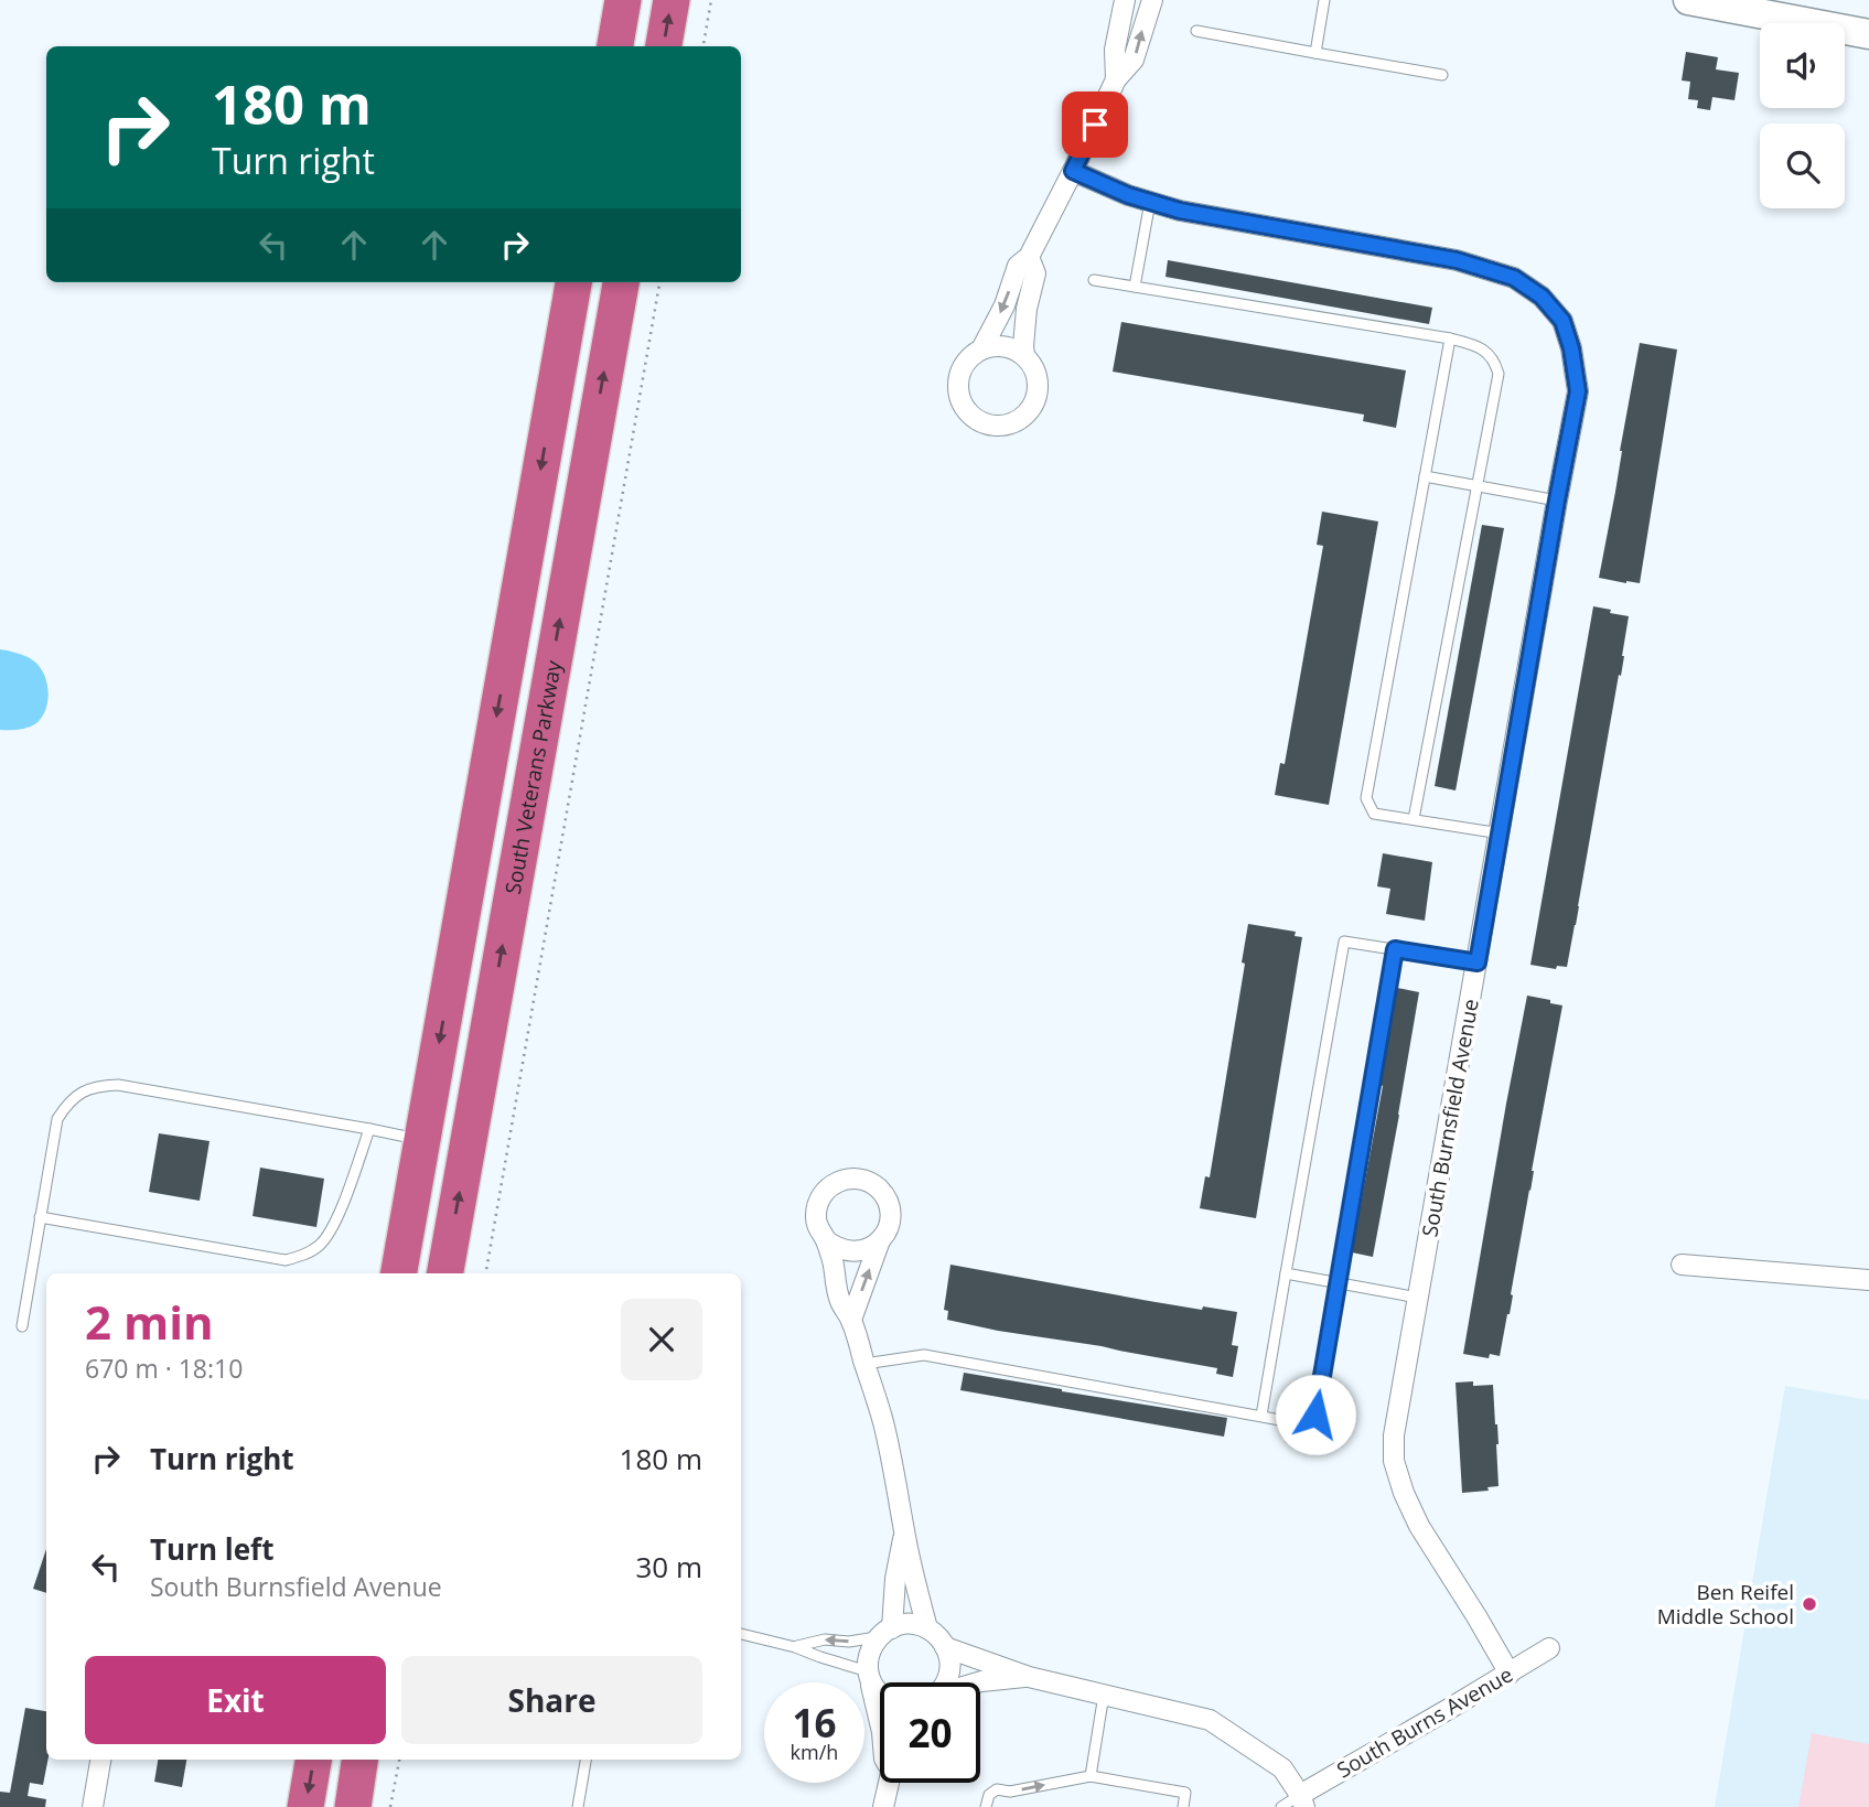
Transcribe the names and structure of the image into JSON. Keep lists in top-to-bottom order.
{
  "streets": {
    "highway": ["South Veterans Parkway"],
    "street": ["South Burnsfield Avenue", "South Burns Avenue"]
  },
  "crossings": [
    ["South Burnsfield Avenue", "South Burns Avenue"]
  ],
  "places": ["Ben Reifel Middle School"],
  "page": {
    "turn": ["180 m", "Turn right"],
    "heading": ["2 min", "670 m · 18:10"],
    "list": [
      {
        "name": "Turn right",
        "value": "180 m"
      },
      {
        "name": "Turn left",
        "note": "South Burnsfield Avenue",
        "value": "30 m"
      }
    ],
    "buttons": ["Exit", "Share"],
    "speed": "16 km/h",
    "limit": "20"
  }
}
